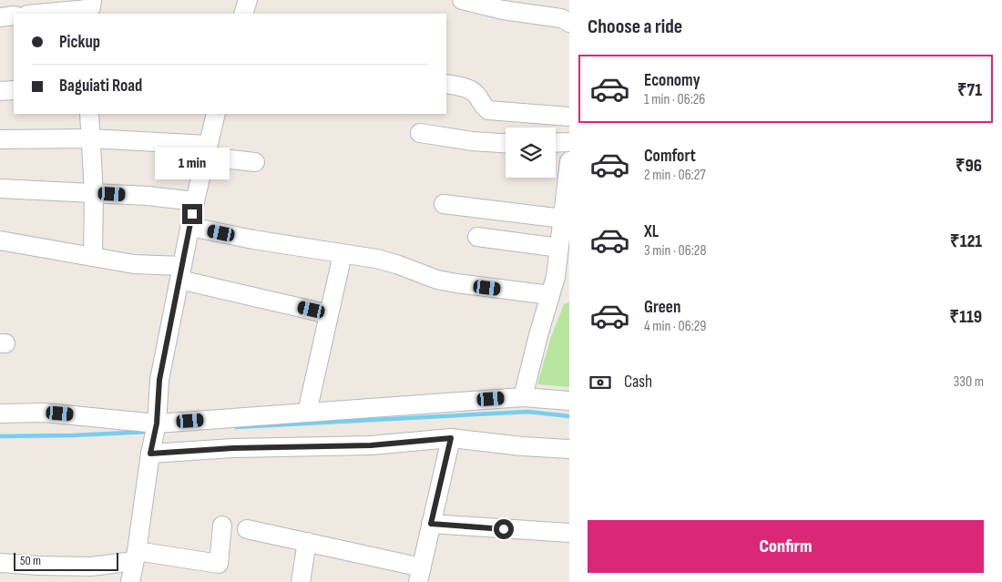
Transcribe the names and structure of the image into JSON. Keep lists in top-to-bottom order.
{
  "scale_bar": "50 m",
  "page": {
    "heading": "Choose a ride",
    "banner": ["Pickup", "Baguiati Road"],
    "list": [
      {
        "name": "Economy",
        "note": "1 min · 06:26",
        "value": "₹71"
      },
      {
        "name": "Comfort",
        "note": "2 min · 06:27",
        "value": "₹96"
      },
      {
        "name": "XL",
        "note": "3 min · 06:28",
        "value": "₹121"
      },
      {
        "name": "Green",
        "note": "4 min · 06:29",
        "value": "₹119"
      }
    ],
    "bubble": "1 min",
    "pay": ["Cash", "330 m"],
    "buttons": "Confirm",
    "scale": "50 m"
  }
}
